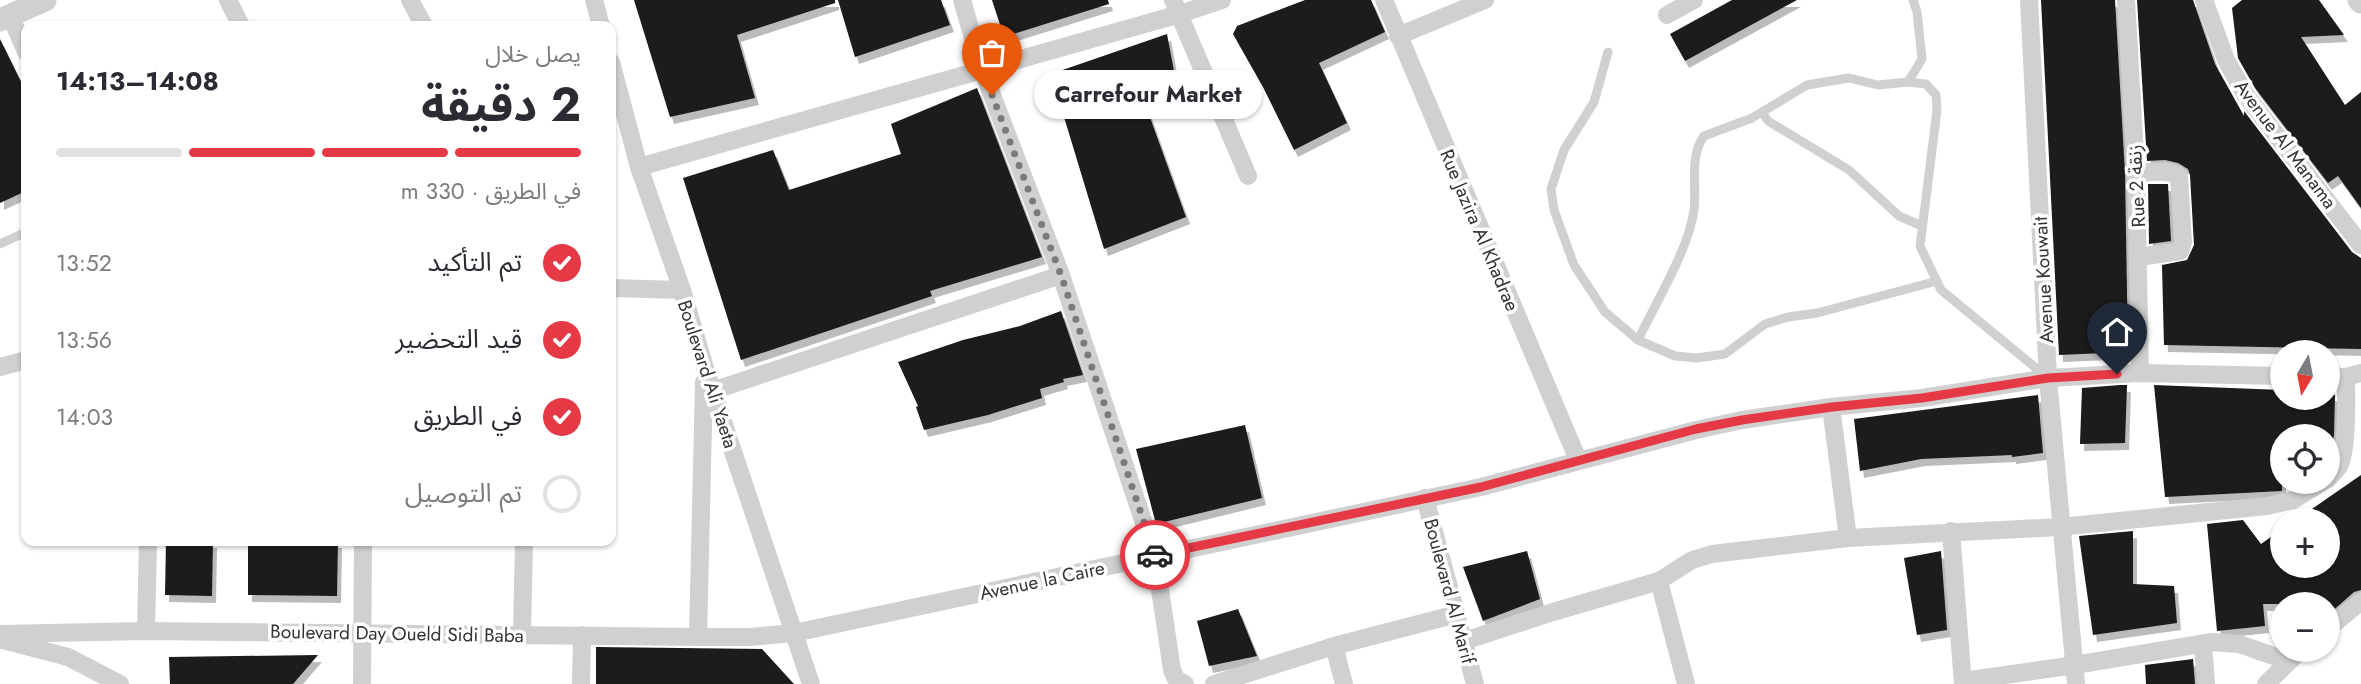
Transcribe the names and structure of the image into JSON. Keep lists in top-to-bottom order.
{
  "streets": {
    "street": [
      "Avenue Al Manama",
      "Rue 2 زنقة",
      "Rue Jazira Al Khadrae",
      "Avenue Kouwait",
      "Boulevard Ali Yaeta",
      "Avenue la Caire",
      "Boulevard Al Marif",
      "Boulevard Day Oueld Sidi Baba"
    ]
  },
  "crossings": [
    ["Rue 2 زنقة", "Avenue la Caire"],
    ["Rue Jazira Al Khadrae", "Avenue la Caire"],
    ["Avenue Kouwait", "Avenue la Caire"],
    ["Boulevard Ali Yaeta", "Avenue la Caire"],
    ["Boulevard Ali Yaeta", "Boulevard Day Oueld Sidi Baba"],
    ["Avenue la Caire", "Boulevard Al Marif"],
    ["Avenue la Caire", "Boulevard Day Oueld Sidi Baba"]
  ],
  "places": ["Carrefour Market"],
  "north": "bottom",
  "page": {
    "heading": ["2 دقيقة", "يصل خلال", "14:08–14:13"],
    "bubble": "Carrefour Market",
    "bar": "في الطريق · 330 m",
    "list": [
      ["تم التأكيد", "13:52"],
      ["قيد التحضير", "13:56"],
      ["في الطريق", "14:03"],
      "تم التوصيل"
    ],
    "map_buttons": ["+", "−"]
  }
}
